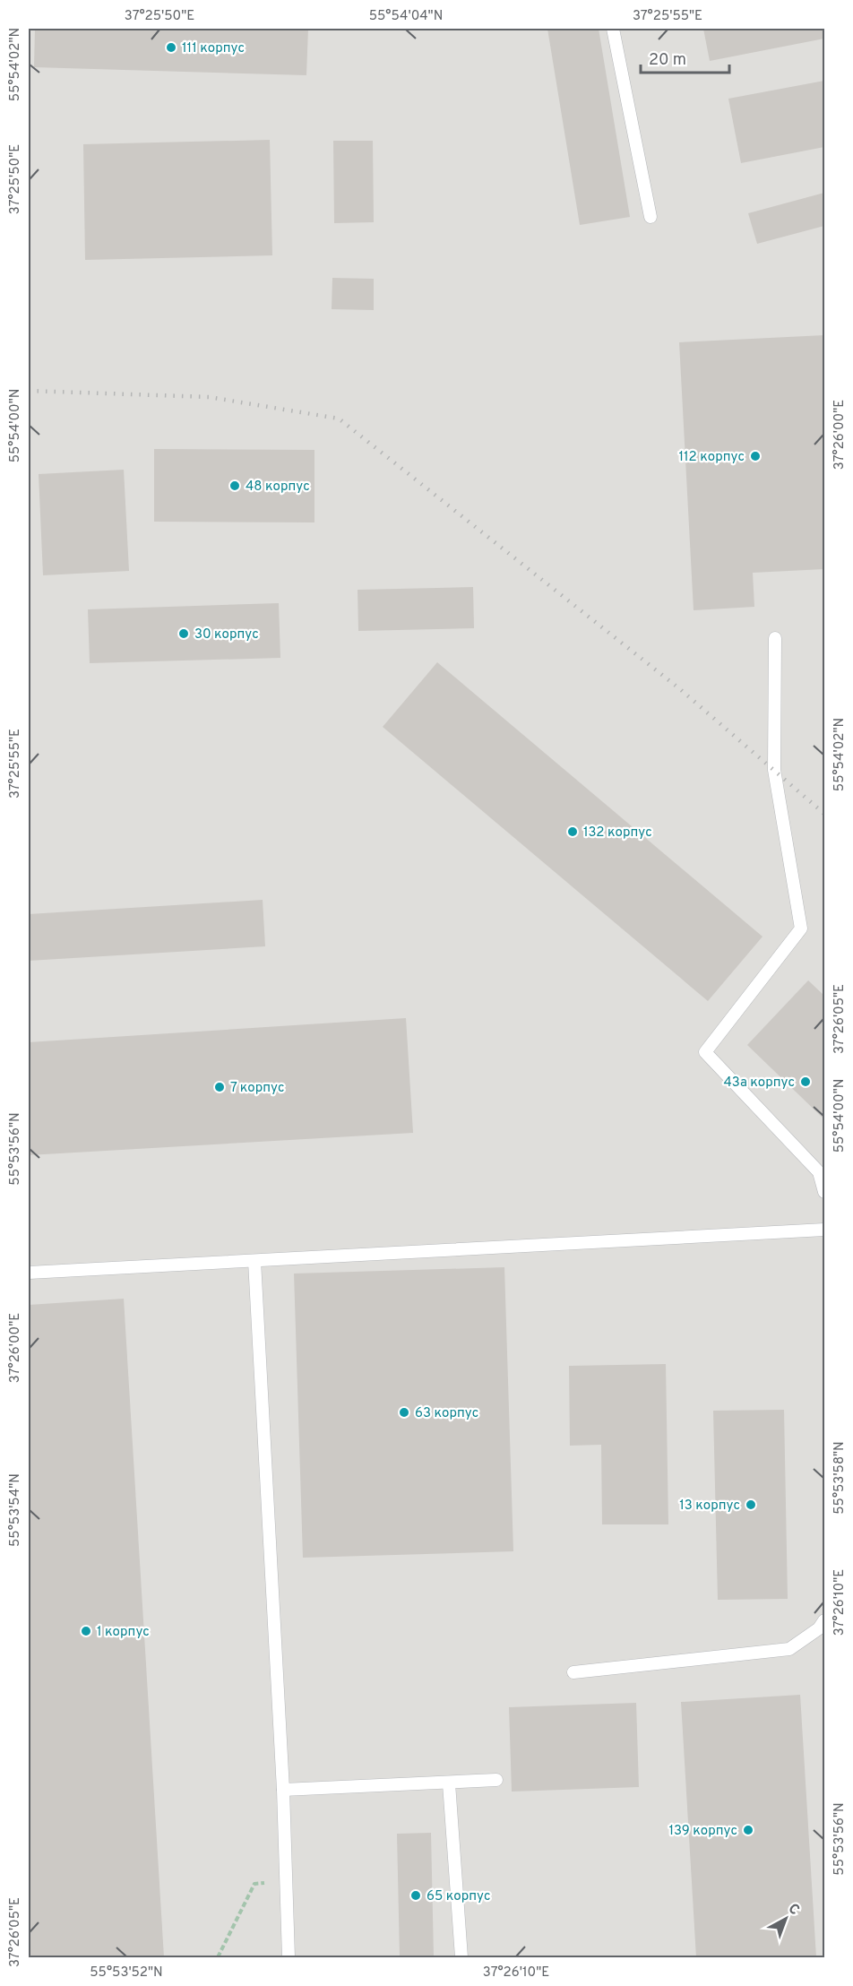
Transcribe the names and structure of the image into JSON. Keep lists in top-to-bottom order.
{
  "places": [
    "111 корпус",
    "112 корпус",
    "48 корпус",
    "30 корпус",
    "132 корпус",
    "43а корпус",
    "7 корпус",
    "63 корпус",
    "13 корпус",
    "1 корпус",
    "139 корпус",
    "65 корпус"
  ],
  "scale_bar": "20 m",
  "north": "top right",
  "coordinates": [
    "37°25'50\"E",
    "55°54'04\"N",
    "37°25'55\"E",
    "55°54'02\"N",
    "55°54'00\"N",
    "37°26'00\"E",
    "37°26'05\"E",
    "55°53'56\"N",
    "55°53'58\"N",
    "55°53'54\"N",
    "37°26'10\"E",
    "55°53'52\"N"
  ]
}
